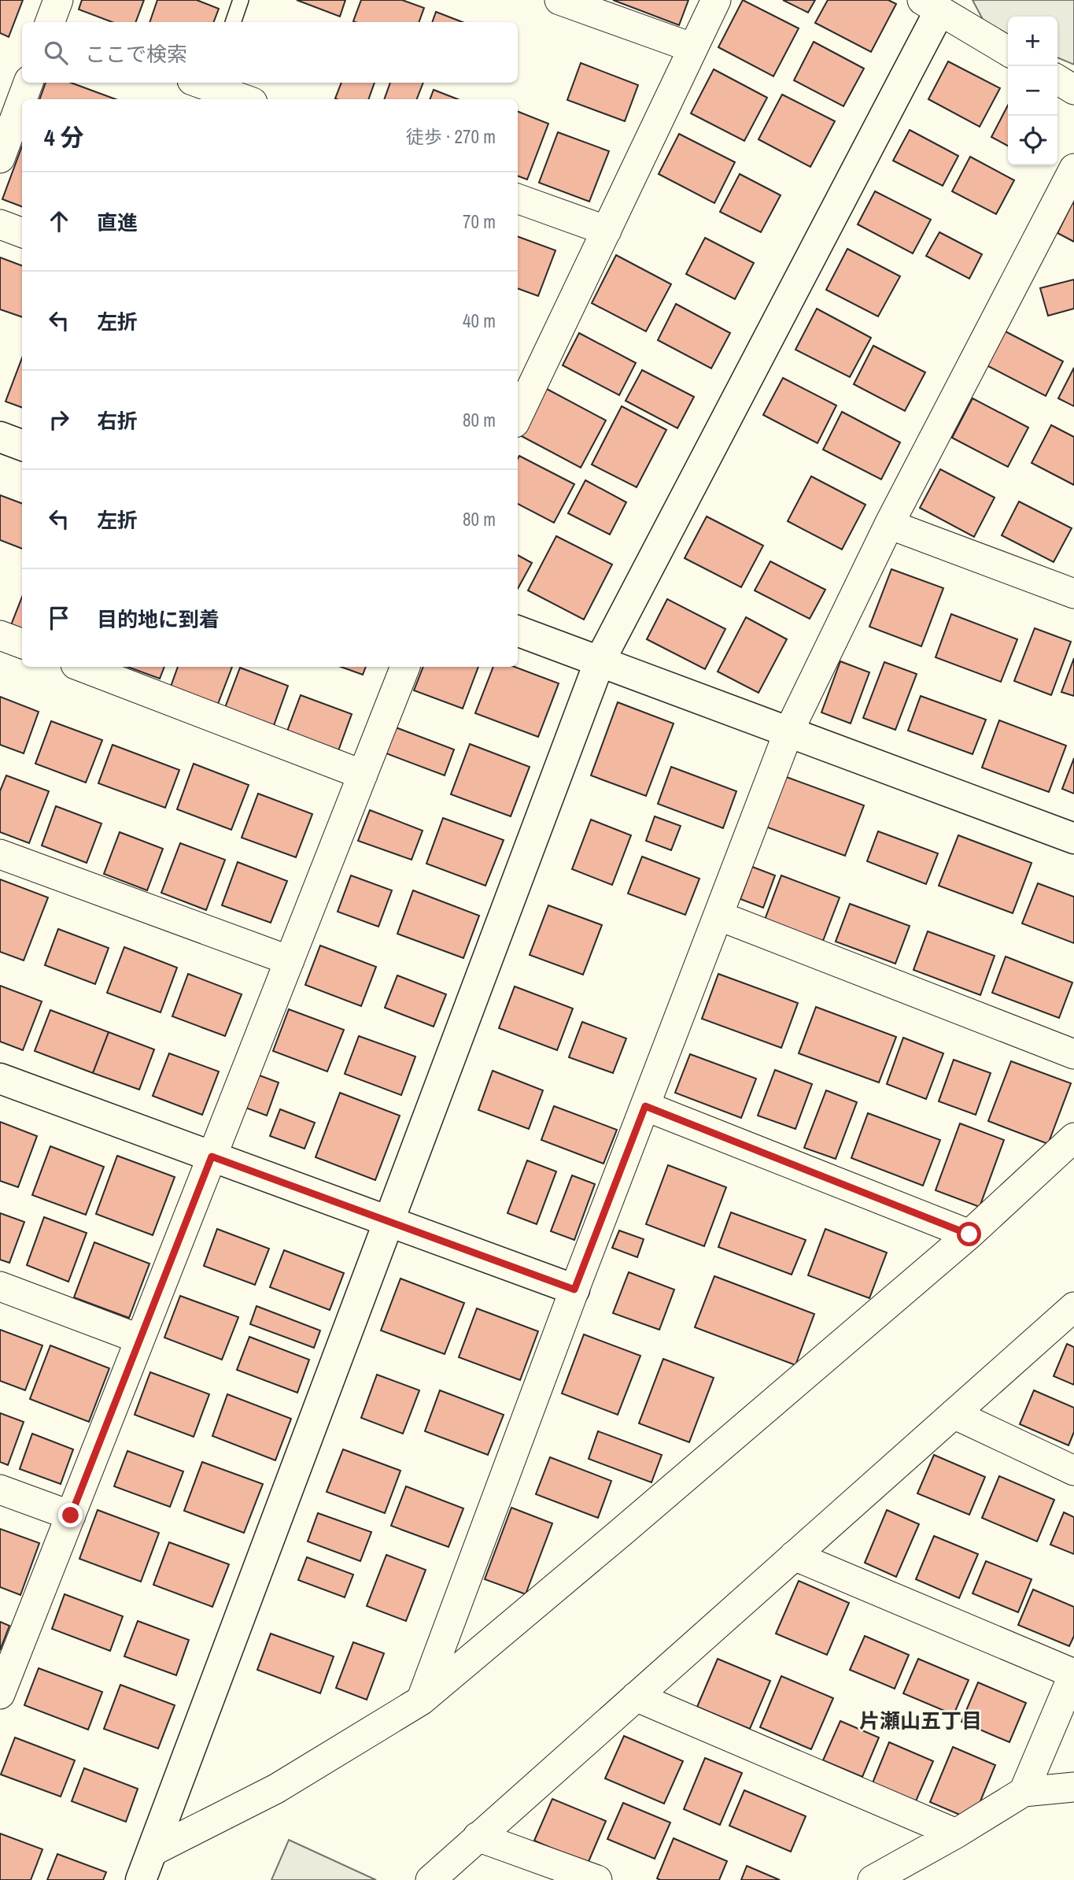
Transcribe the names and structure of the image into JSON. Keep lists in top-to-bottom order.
{
  "districts": ["片瀬山五丁目"],
  "page": {
    "map_buttons": ["+", "−"],
    "search": "ここで検索",
    "heading": ["4 分", "徒歩 · 270 m"],
    "list": [
      ["直進", "70 m"],
      ["左折", "40 m"],
      ["右折", "80 m"],
      ["左折", "80 m"],
      "目的地に到着"
    ]
  }
}
